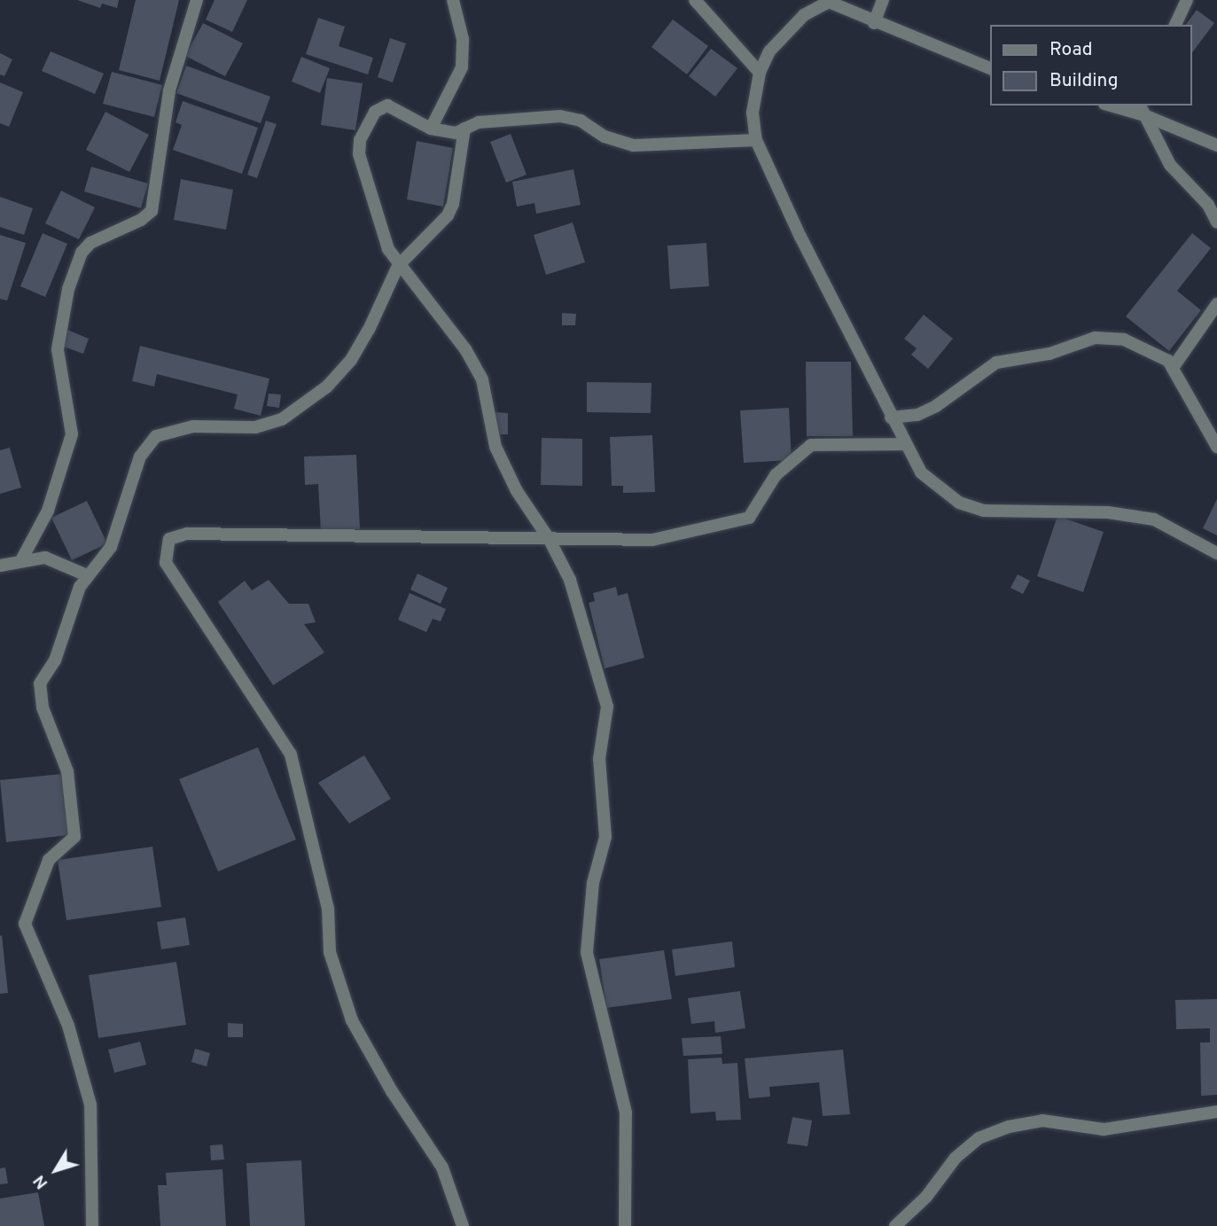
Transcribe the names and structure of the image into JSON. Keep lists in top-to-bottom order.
{
  "legend": ["Road", "Building"],
  "north": "bottom left"
}
